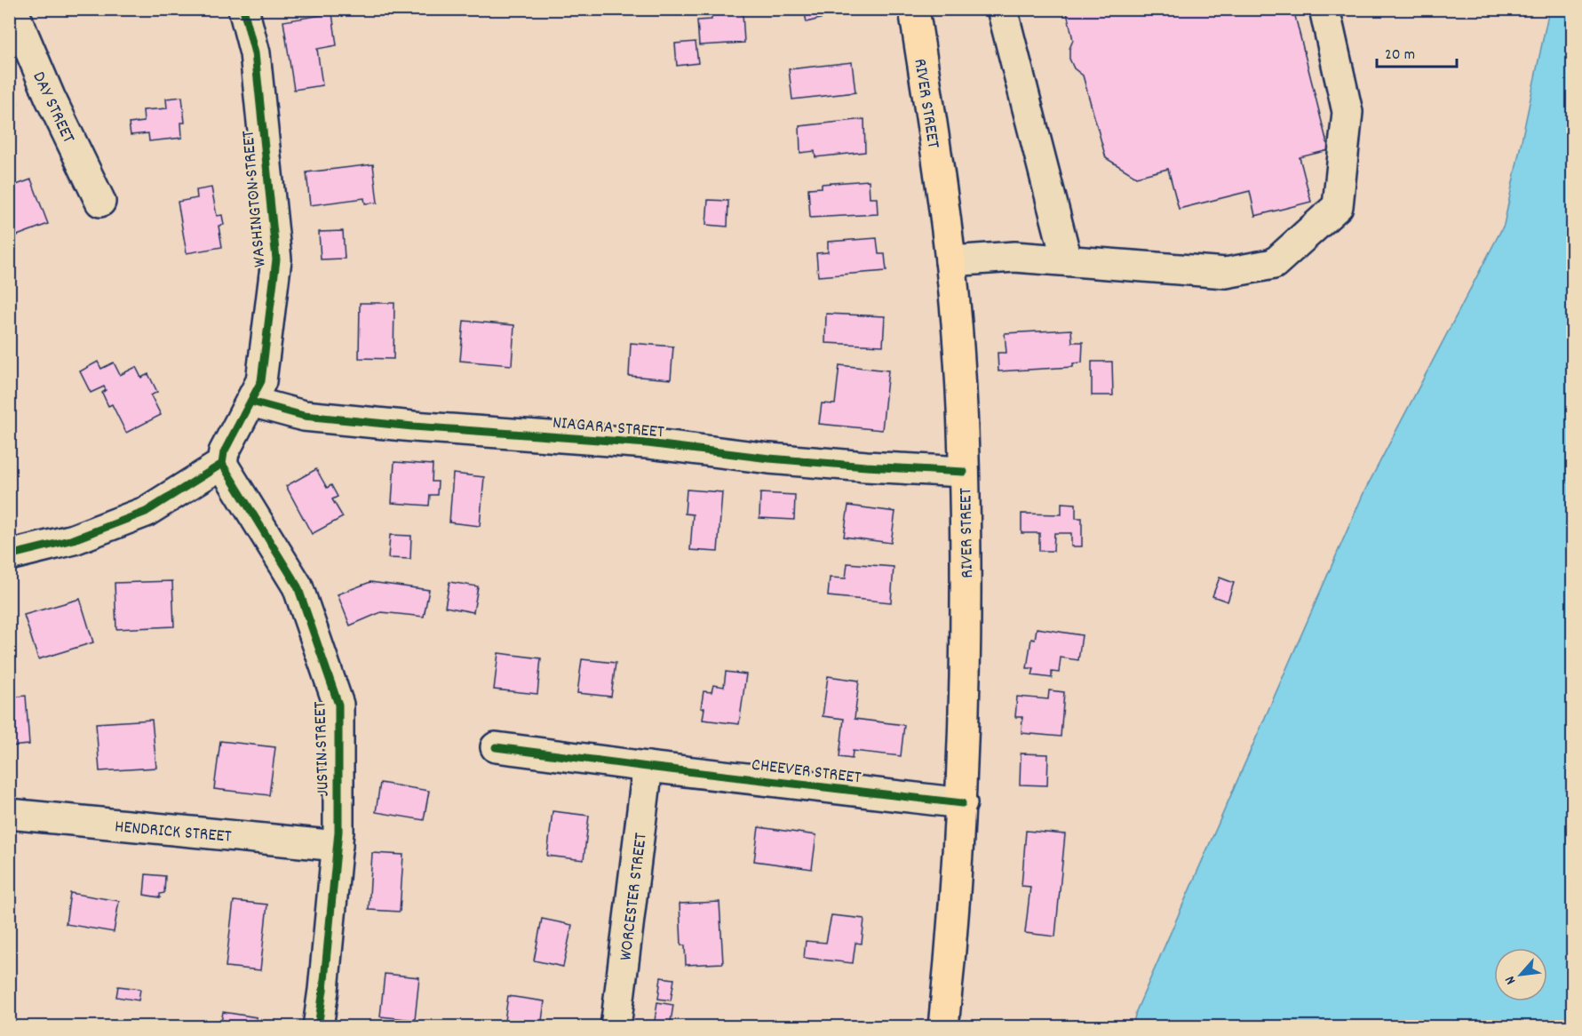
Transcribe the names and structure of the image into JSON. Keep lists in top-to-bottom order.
{
  "streets": {
    "main road": ["RIVER STREET"],
    "street": [
      "DAY STREET",
      "WASHINGTON STREET",
      "NIAGARA STREET",
      "JUSTIN STREET",
      "CHEEVER STREET",
      "HENDRICK STREET",
      "WORCESTER STREET"
    ]
  },
  "crossings": [
    ["RIVER STREET", "NIAGARA STREET"],
    ["RIVER STREET", "CHEEVER STREET"],
    ["WASHINGTON STREET", "NIAGARA STREET"],
    ["WASHINGTON STREET", "JUSTIN STREET"],
    ["JUSTIN STREET", "HENDRICK STREET"],
    ["CHEEVER STREET", "WORCESTER STREET"]
  ],
  "scale_bar": "20 m",
  "north": "bottom left"
}
